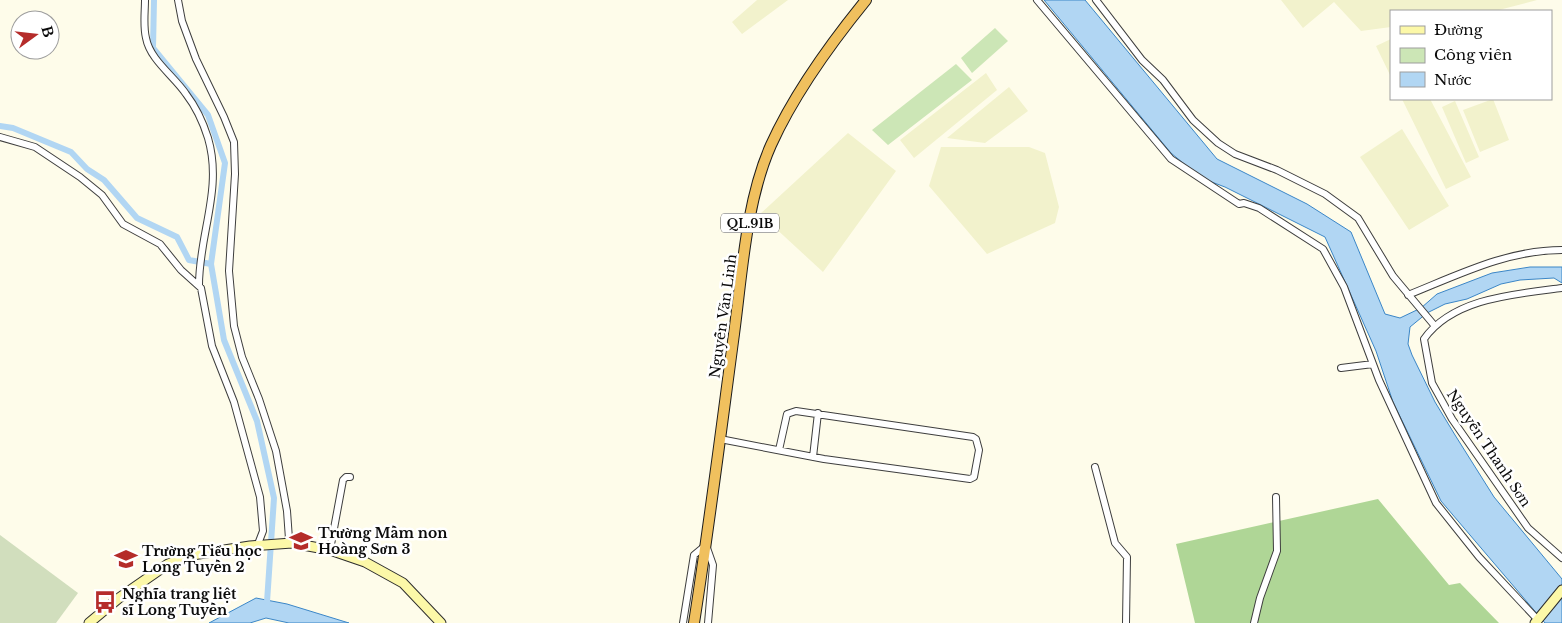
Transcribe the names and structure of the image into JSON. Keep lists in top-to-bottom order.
{
  "streets": {
    "highway": ["QL.91B", "Nguyễn Văn Linh"],
    "street": ["Nguyễn Thanh Sơn"]
  },
  "places": {
    "school or university": ["Trường Mầm non Hoàng Sơn 3", "Trường Tiểu học Long Tuyền 2"],
    "bus stop": ["Nghĩa trang liệt sĩ Long Tuyền"]
  },
  "legend": ["Đường", "Công viên", "Nước"],
  "north": "right"
}
